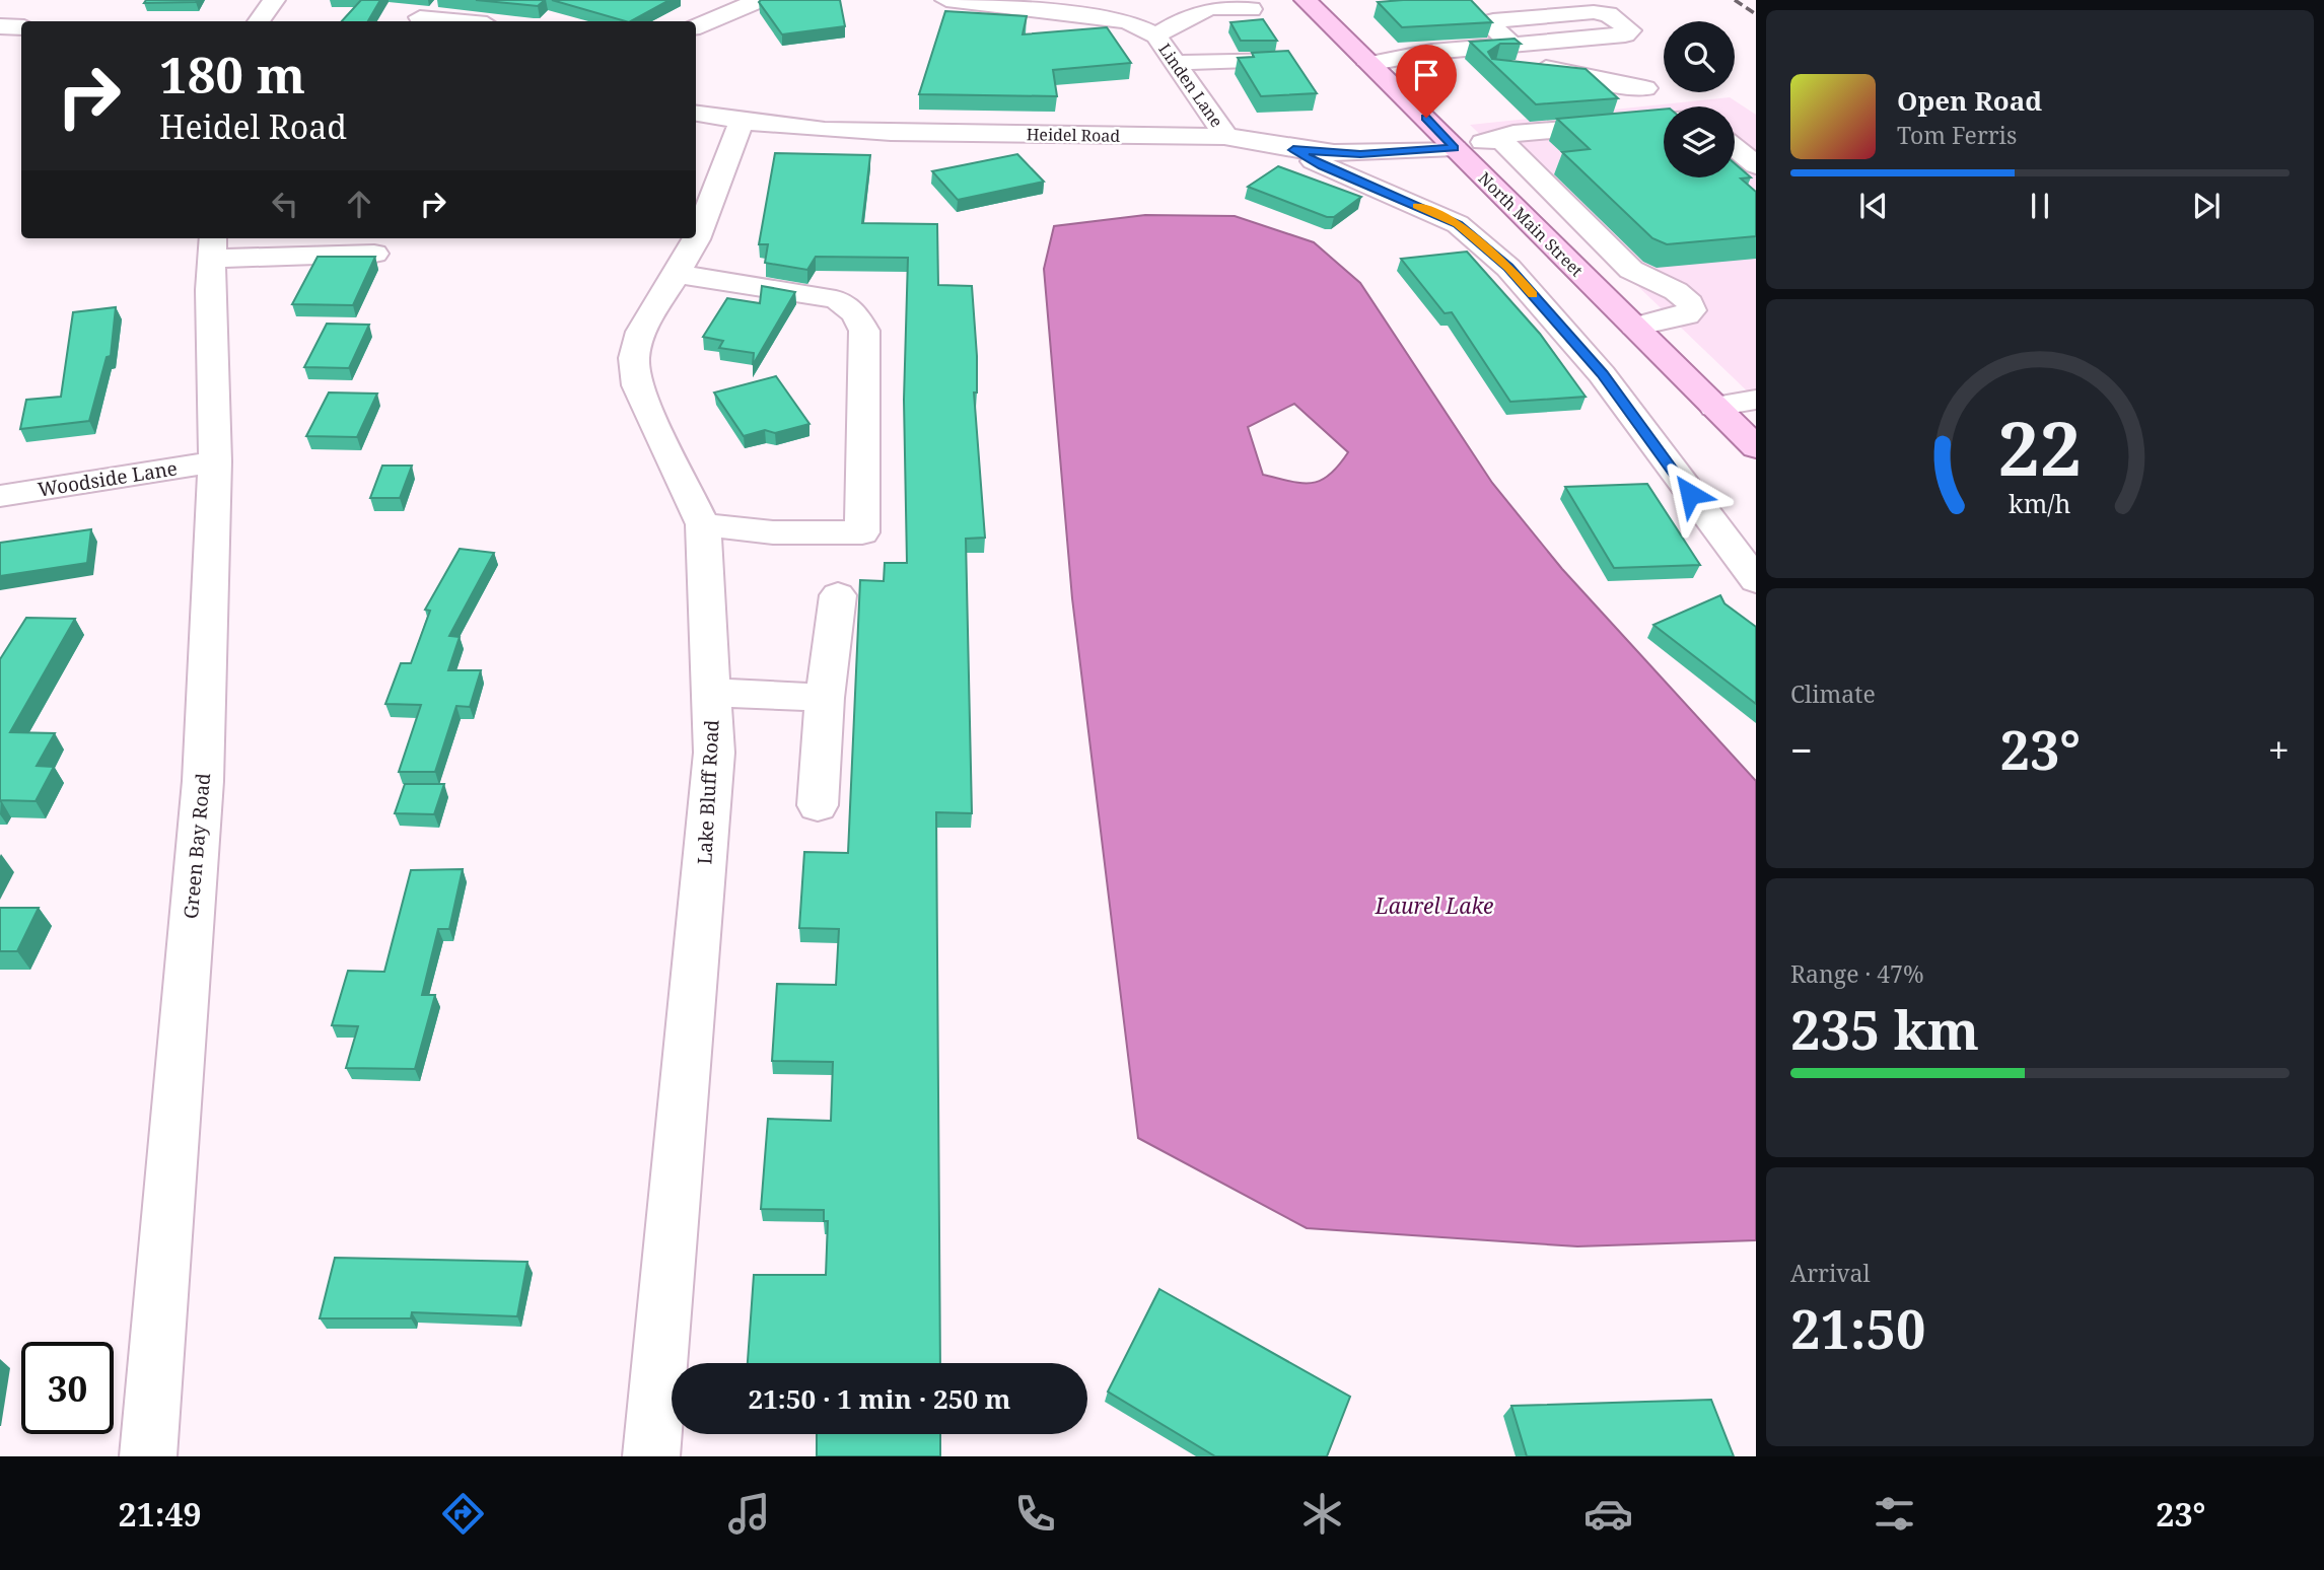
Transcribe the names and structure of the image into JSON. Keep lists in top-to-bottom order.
{
  "streets": {
    "main road": ["North Main Street"],
    "street": [
      "Linden Lane",
      "Heidel Road",
      "Woodside Lane",
      "Lake Bluff Road",
      "Green Bay Road"
    ]
  },
  "crossings": [
    ["Linden Lane", "Heidel Road"],
    ["Heidel Road", "North Main Street"],
    ["Heidel Road", "Lake Bluff Road"],
    ["Woodside Lane", "Green Bay Road"]
  ],
  "water": ["Laurel Lake"],
  "page": {
    "turn": ["180 m", "Heidel Road"],
    "song": ["Open Road", "Tom Ferris"],
    "tile": [
      "Climate",
      ["Range · 47%", "235 km"],
      ["Arrival", "21:50"]
    ],
    "heat": ["−", "23°", "+"],
    "limit": "30",
    "trip": "21:50 · 1 min · 250 m",
    "tabs": ["21:49", "23°"],
    "gauge": ["22", "km/h"]
  }
}
